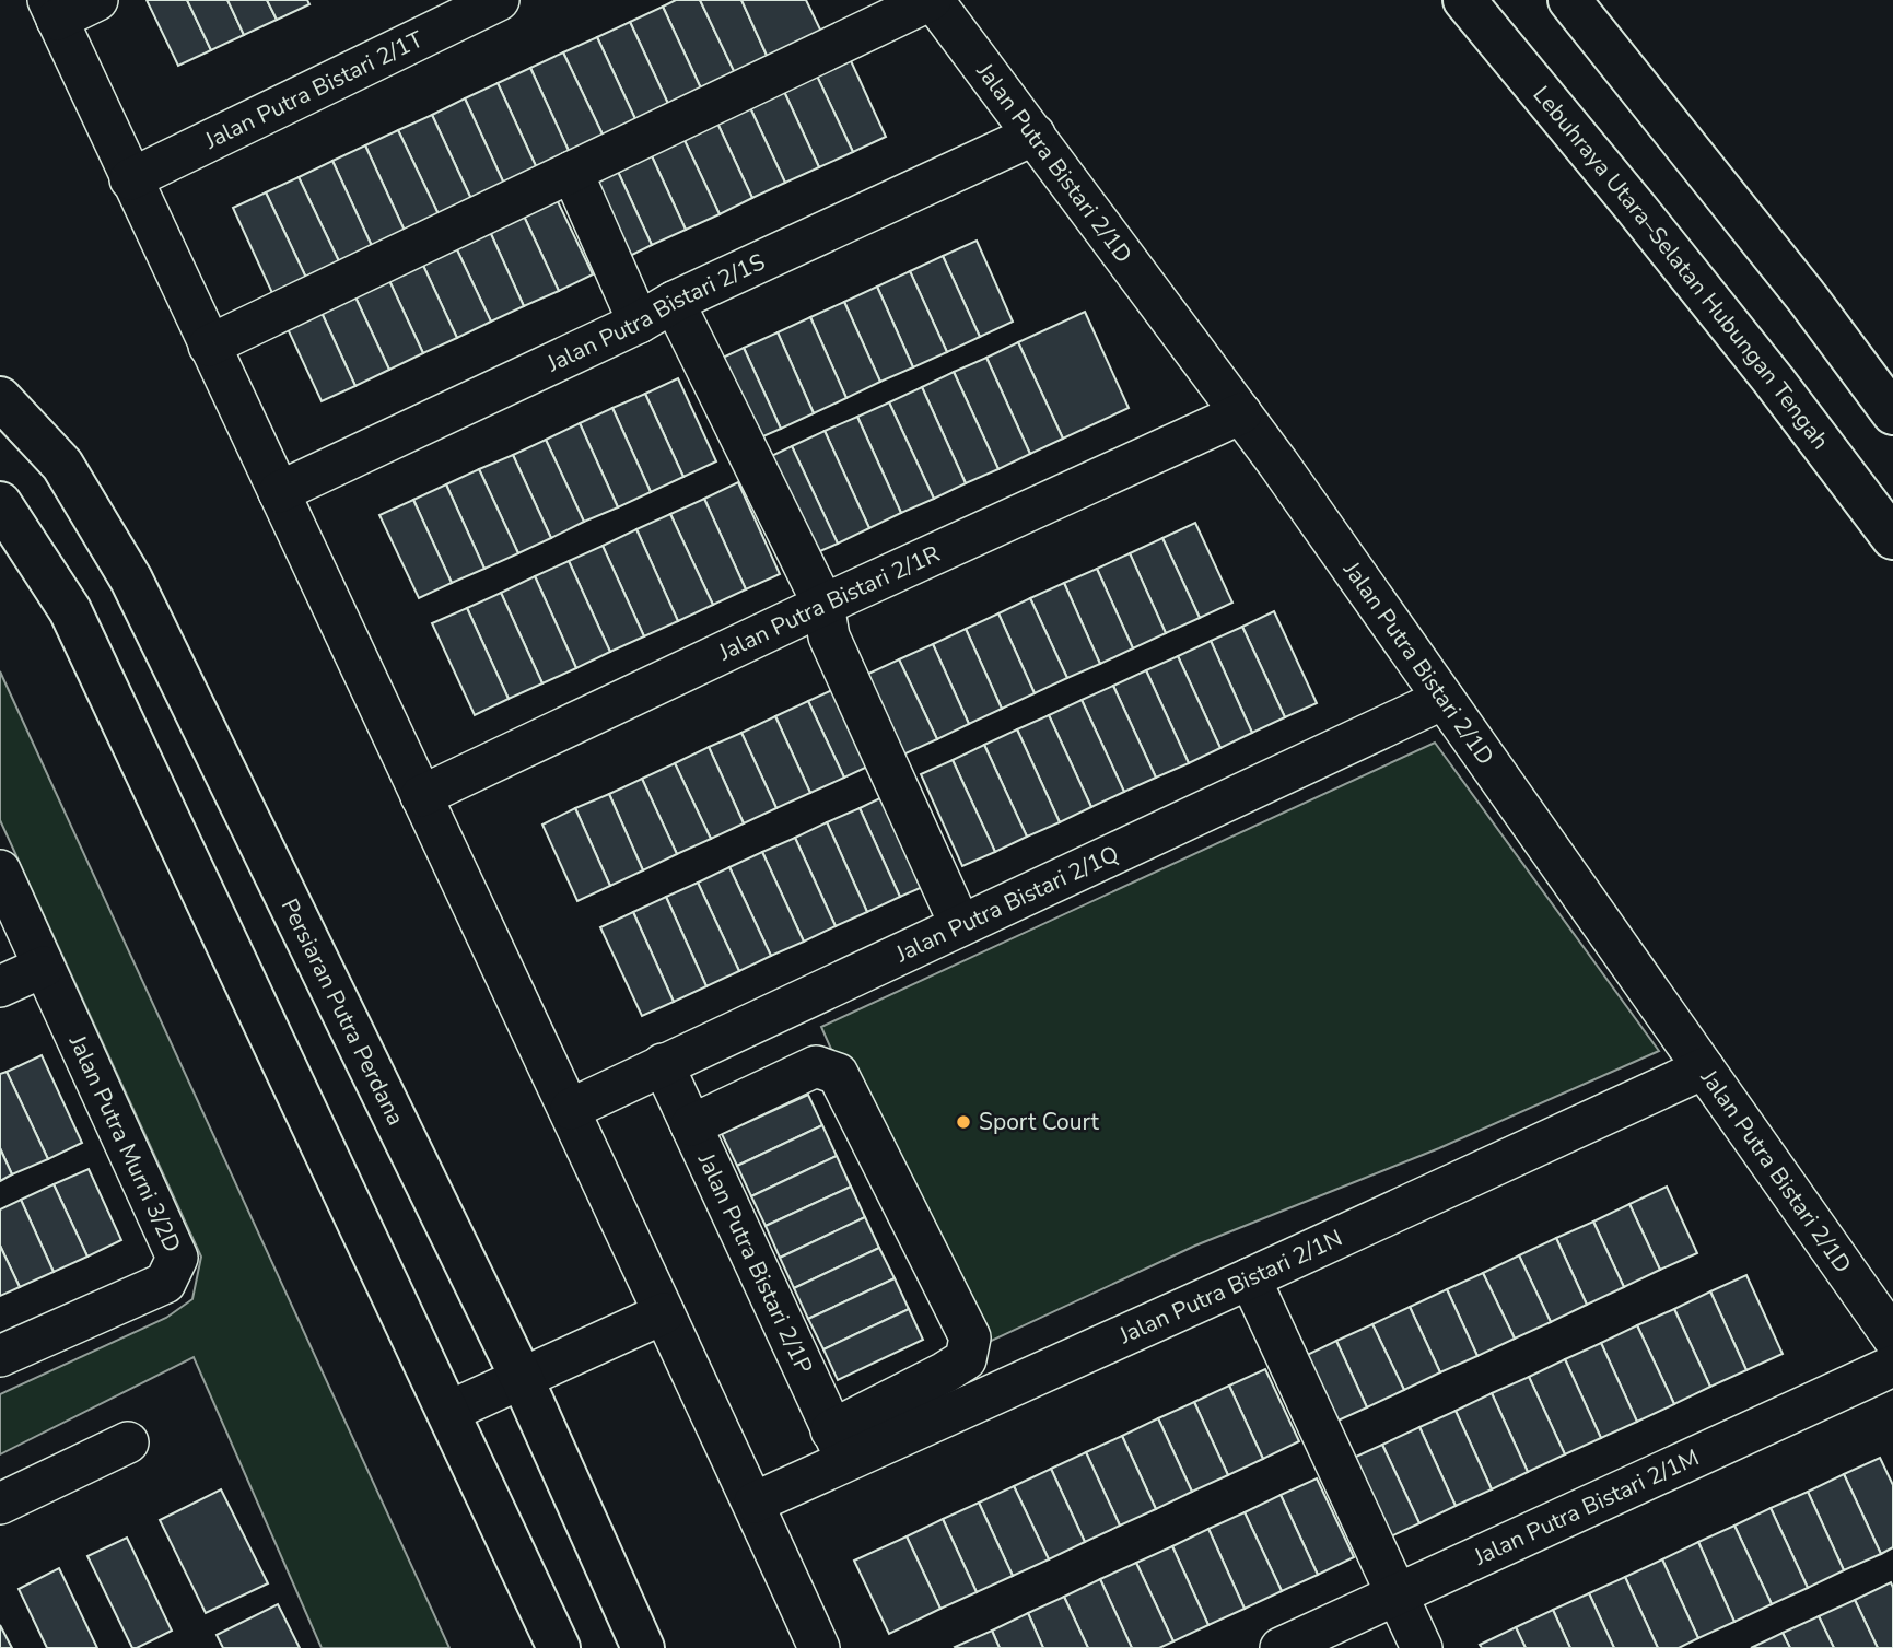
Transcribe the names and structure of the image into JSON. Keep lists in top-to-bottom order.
{
  "streets": {
    "main road": ["Lebuhraya Utara–Selatan Hubungan Tengah", "Persiaran Putra Perdana"],
    "street": [
      "Jalan Putra Bistari 2/1T",
      "Jalan Putra Bistari 2/1D",
      "Jalan Putra Bistari 2/1S",
      "Jalan Putra Bistari 2/1R",
      "Jalan Putra Bistari 2/1Q",
      "Jalan Putra Murni 3/2D",
      "Jalan Putra Bistari 2/1P",
      "Jalan Putra Bistari 2/1N",
      "Jalan Putra Bistari 2/1M"
    ]
  },
  "crossings": [
    ["Jalan Putra Bistari 2/1D", "Jalan Putra Bistari 2/1S"],
    ["Jalan Putra Bistari 2/1D", "Jalan Putra Bistari 2/1R"],
    ["Jalan Putra Bistari 2/1D", "Jalan Putra Bistari 2/1Q"],
    ["Jalan Putra Bistari 2/1D", "Jalan Putra Bistari 2/1N"],
    ["Jalan Putra Bistari 2/1Q", "Jalan Putra Bistari 2/1P"],
    ["Jalan Putra Bistari 2/1P", "Jalan Putra Bistari 2/1N"]
  ],
  "places": ["Sport Court"]
}
